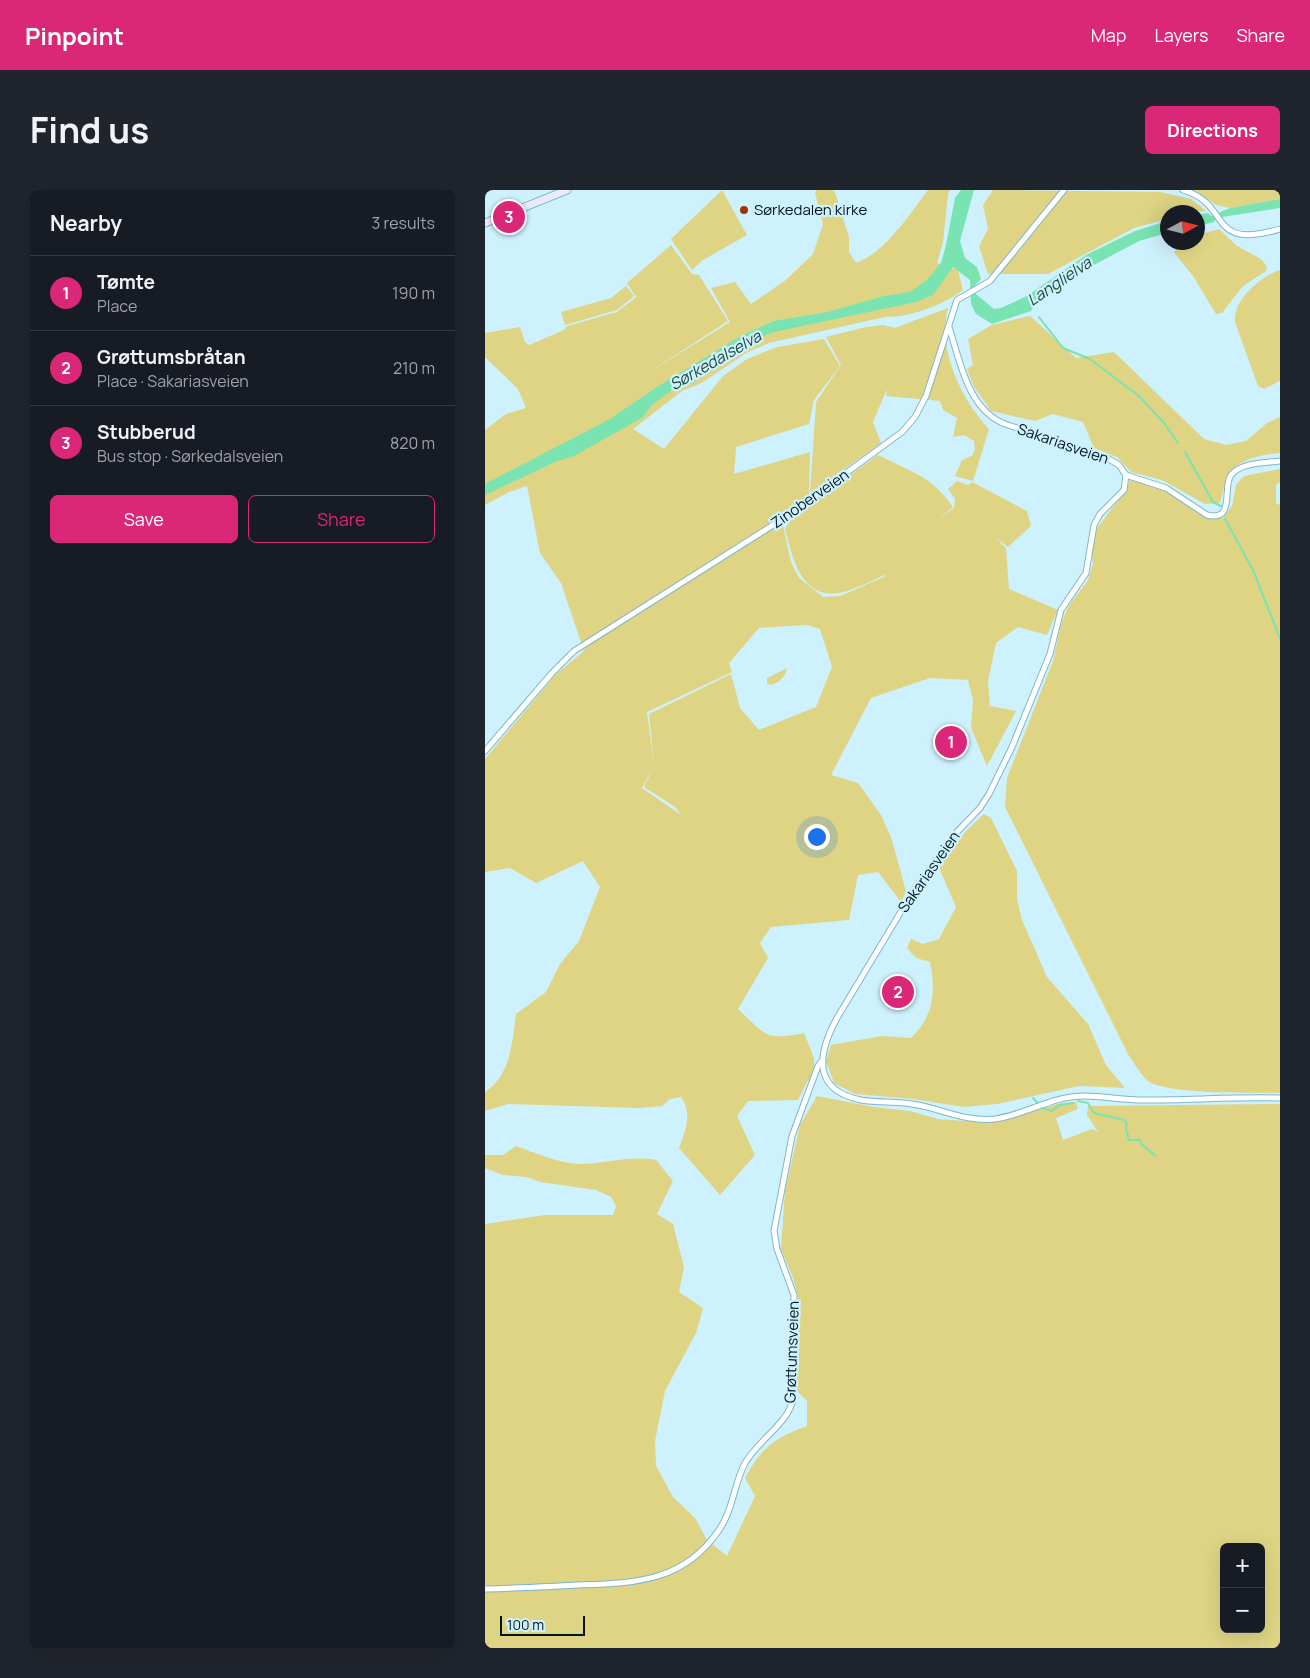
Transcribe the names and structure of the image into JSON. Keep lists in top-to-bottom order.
{
  "streets": {
    "street": ["Sakariasveien", "Zinoberveien", "Grøttumsveien"]
  },
  "crossings": [
    ["Sakariasveien", "Zinoberveien"],
    ["Sakariasveien", "Grøttumsveien"]
  ],
  "water": ["Langlielva", "Sørkedalselva"],
  "places": ["Sørkedalen kirke"],
  "scale_bar": "100 m",
  "north": "right",
  "page": {
    "header": "Pinpoint",
    "nav": ["Map", "Layers", "Share"],
    "title": "Find us",
    "buttons": [
      "Directions",
      ["Save", "Share"]
    ],
    "heading": ["Nearby", "3 results"],
    "pins": ["3", "1", "2"],
    "list": [
      {
        "mark": "1",
        "name": "Tømte",
        "note": "Place",
        "value": "190 m"
      },
      {
        "mark": "2",
        "name": "Grøttumsbråtan",
        "note": "Place · Sakariasveien",
        "value": "210 m"
      },
      {
        "mark": "3",
        "name": "Stubberud",
        "note": "Bus stop · Sørkedalsveien",
        "value": "820 m"
      }
    ],
    "map_buttons": ["+", "−"],
    "scale": "100 m"
  }
}
